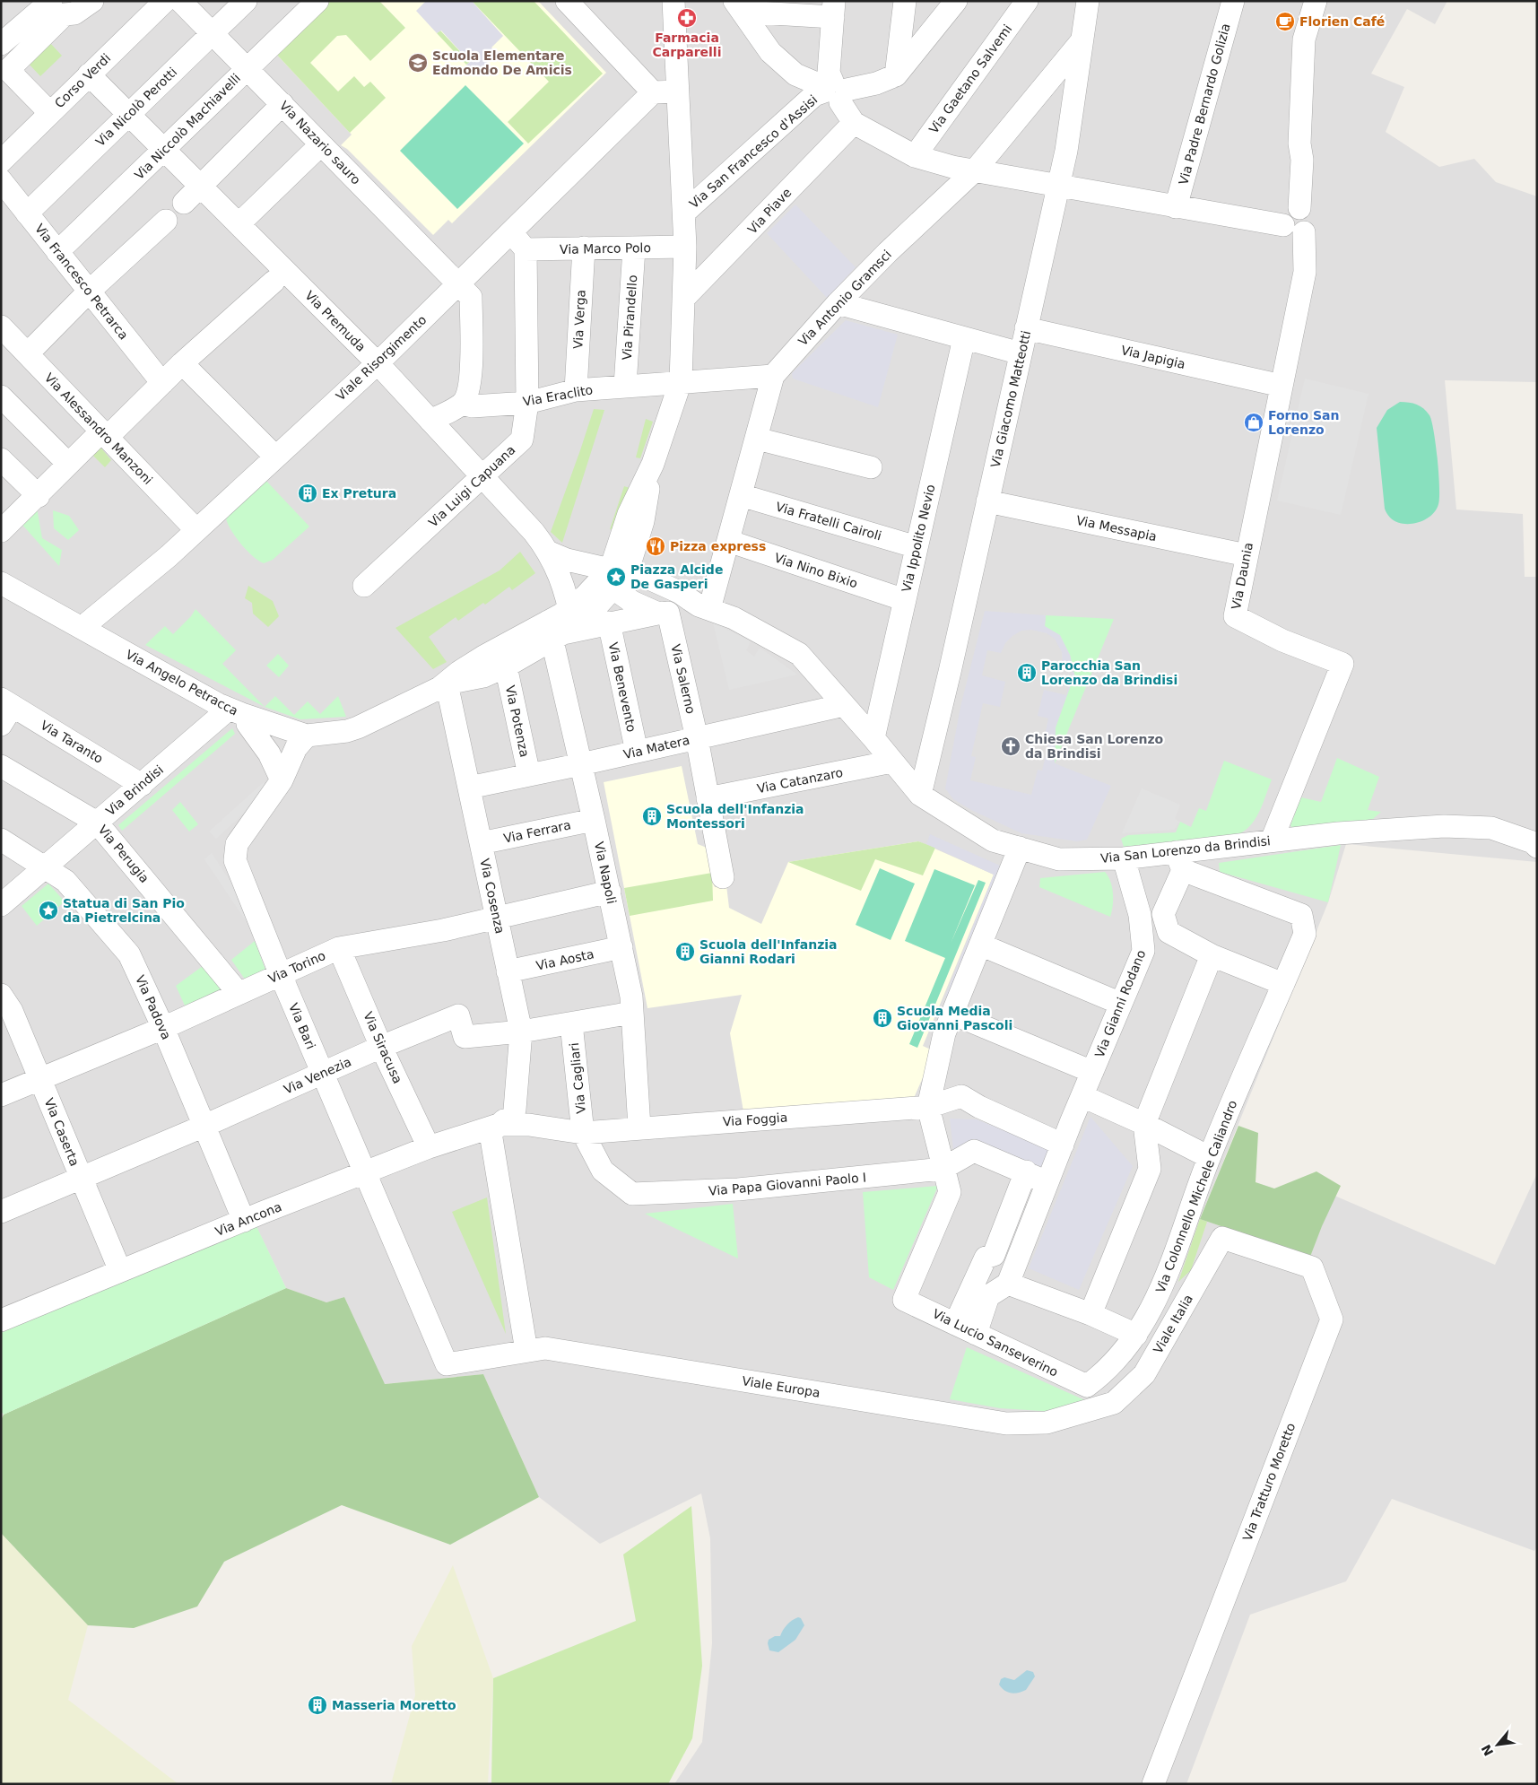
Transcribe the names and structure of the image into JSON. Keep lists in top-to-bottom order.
{
  "streets": {
    "street": [
      "Via Gaetano Salvemi",
      "Corso Verdi",
      "Via Padre Bernardo Golizia",
      "Via Nicolò Perotti",
      "Via Niccolò Machiavelli",
      "Via Nazario sauro",
      "Via San Francesco d'Assisi",
      "Via Piave",
      "Via Marco Polo",
      "Via Francesco Petrarca",
      "Via Antonio Gramsci",
      "Via Pirandello",
      "Via Verga",
      "Via Premuda",
      "Via Japigia",
      "Viale Risorgimento",
      "Via Eraclito",
      "Via Giacomo Matteotti",
      "Via Alessandro Manzoni",
      "Via Luigi Capuana",
      "Via Fratelli Cairoli",
      "Via Messapia",
      "Via Ippolito Nevio",
      "Via Nino Bixio",
      "Via Daunia",
      "Via Salerno",
      "Via Angelo Petracca",
      "Via Benevento",
      "Via Potenza",
      "Via Taranto",
      "Via Matera",
      "Via Catanzaro",
      "Via Brindisi",
      "Via Ferrara",
      "Via San Lorenzo da Brindisi",
      "Via Perugia",
      "Via Napoli",
      "Via Cosenza",
      "Via Aosta",
      "Via Torino",
      "Via Gianni Rodano",
      "Via Padova",
      "Via Bari",
      "Via Siracusa",
      "Via Venezia",
      "Via Cagliari",
      "Via Foggia",
      "Via Caserta",
      "Via Papa Giovanni Paolo I",
      "Via Colonnello Michele Caliandro",
      "Via Ancona",
      "Viale Italia",
      "Via Lucio Sanseverino",
      "Viale Europa",
      "Via Tratturo Moretto"
    ]
  },
  "crossings": [
    ["Corso Verdi", "Via Premuda"],
    ["Via Nicolò Perotti", "Via Nazario sauro"],
    ["Via Nicolò Perotti", "Via Francesco Petrarca"],
    ["Via Nicolò Perotti", "Via Premuda"],
    ["Via Niccolò Machiavelli", "Via Nazario sauro"],
    ["Via Niccolò Machiavelli", "Via Francesco Petrarca"],
    ["Via Niccolò Machiavelli", "Via Premuda"],
    ["Via Nazario sauro", "Viale Risorgimento"],
    ["Via Nazario sauro", "Via Eraclito"],
    ["Via Marco Polo", "Via Pirandello"],
    ["Via Marco Polo", "Via Verga"],
    ["Via Marco Polo", "Via Luigi Capuana"],
    ["Via Antonio Gramsci", "Via Eraclito"],
    ["Via Antonio Gramsci", "Via Giacomo Matteotti"],
    ["Via Antonio Gramsci", "Via Fratelli Cairoli"],
    ["Via Antonio Gramsci", "Via Nino Bixio"],
    ["Via Antonio Gramsci", "Via San Lorenzo da Brindisi"],
    ["Via Pirandello", "Via Eraclito"],
    ["Via Verga", "Via Eraclito"],
    ["Via Premuda", "Viale Risorgimento"],
    ["Via Premuda", "Via Luigi Capuana"],
    ["Via Premuda", "Via Napoli"],
    ["Via Japigia", "Via Giacomo Matteotti"],
    ["Via Japigia", "Via Daunia"],
    ["Viale Risorgimento", "Via Alessandro Manzoni"],
    ["Viale Risorgimento", "Via Angelo Petracca"],
    ["Via Eraclito", "Via Luigi Capuana"],
    ["Via Giacomo Matteotti", "Via Messapia"],
    ["Via Giacomo Matteotti", "Via San Lorenzo da Brindisi"],
    ["Via Fratelli Cairoli", "Via Ippolito Nevio"],
    ["Via Messapia", "Via Daunia"],
    ["Via Ippolito Nevio", "Via Nino Bixio"],
    ["Via Ippolito Nevio", "Via San Lorenzo da Brindisi"],
    ["Via Daunia", "Via San Lorenzo da Brindisi"],
    ["Via Salerno", "Via Matera"],
    ["Via Salerno", "Via Catanzaro"],
    ["Via Angelo Petracca", "Via Brindisi"],
    ["Via Angelo Petracca", "Via Cosenza"],
    ["Via Angelo Petracca", "Via Bari"],
    ["Via Benevento", "Via Matera"],
    ["Via Potenza", "Via Matera"],
    ["Via Taranto", "Via Brindisi"],
    ["Via Matera", "Via San Lorenzo da Brindisi"],
    ["Via Matera", "Via Napoli"],
    ["Via Matera", "Via Cosenza"],
    ["Via Catanzaro", "Via San Lorenzo da Brindisi"],
    ["Via Brindisi", "Via Perugia"],
    ["Via Brindisi", "Via Padova"],
    ["Via Ferrara", "Via Napoli"],
    ["Via Ferrara", "Via Cosenza"],
    ["Via San Lorenzo da Brindisi", "Via Gianni Rodano"],
    ["Via San Lorenzo da Brindisi", "Via Colonnello Michele Caliandro"],
    ["Via Perugia", "Via Torino"],
    ["Via Napoli", "Via Aosta"],
    ["Via Napoli", "Via Torino"],
    ["Via Napoli", "Via Venezia"],
    ["Via Napoli", "Via Foggia"],
    ["Via Cosenza", "Via Aosta"],
    ["Via Cosenza", "Via Torino"],
    ["Via Cosenza", "Via Venezia"],
    ["Via Cosenza", "Via Foggia"],
    ["Via Torino", "Via Padova"],
    ["Via Torino", "Via Bari"],
    ["Via Torino", "Via Siracusa"],
    ["Via Torino", "Via Caserta"],
    ["Via Gianni Rodano", "Via Foggia"],
    ["Via Padova", "Via Venezia"],
    ["Via Padova", "Via Ancona"],
    ["Via Bari", "Via Venezia"],
    ["Via Bari", "Via Ancona"],
    ["Via Bari", "Viale Europa"],
    ["Via Siracusa", "Via Venezia"],
    ["Via Siracusa", "Via Ancona"],
    ["Via Venezia", "Via Cagliari"],
    ["Via Venezia", "Via Caserta"],
    ["Via Cagliari", "Via Foggia"],
    ["Via Cagliari", "Via Papa Giovanni Paolo I"],
    ["Via Foggia", "Via Papa Giovanni Paolo I"],
    ["Via Caserta", "Via Ancona"],
    ["Via Papa Giovanni Paolo I", "Via Lucio Sanseverino"],
    ["Via Colonnello Michele Caliandro", "Via Lucio Sanseverino"],
    ["Viale Italia", "Viale Europa"],
    ["Viale Italia", "Via Tratturo Moretto"]
  ],
  "places": {
    "pharmacy": ["Farmacia Carparelli"],
    "cafe": ["Florien Café"],
    "school or university": ["Scuola Elementare Edmondo De Amicis"],
    "shop": ["Forno San Lorenzo"],
    "building": [
      "Ex Pretura",
      "Parocchia San Lorenzo da Brindisi",
      "Scuola dell'Infanzia Montessori",
      "Scuola dell'Infanzia Gianni Rodari",
      "Scuola Media Giovanni Pascoli",
      "Masseria Moretto"
    ],
    "restaurant": ["Pizza express"],
    "place": ["Piazza Alcide De Gasperi", "Statua di San Pio da Pietrelcina"],
    "church": ["Chiesa San Lorenzo da Brindisi"]
  },
  "north": "bottom left"
}
